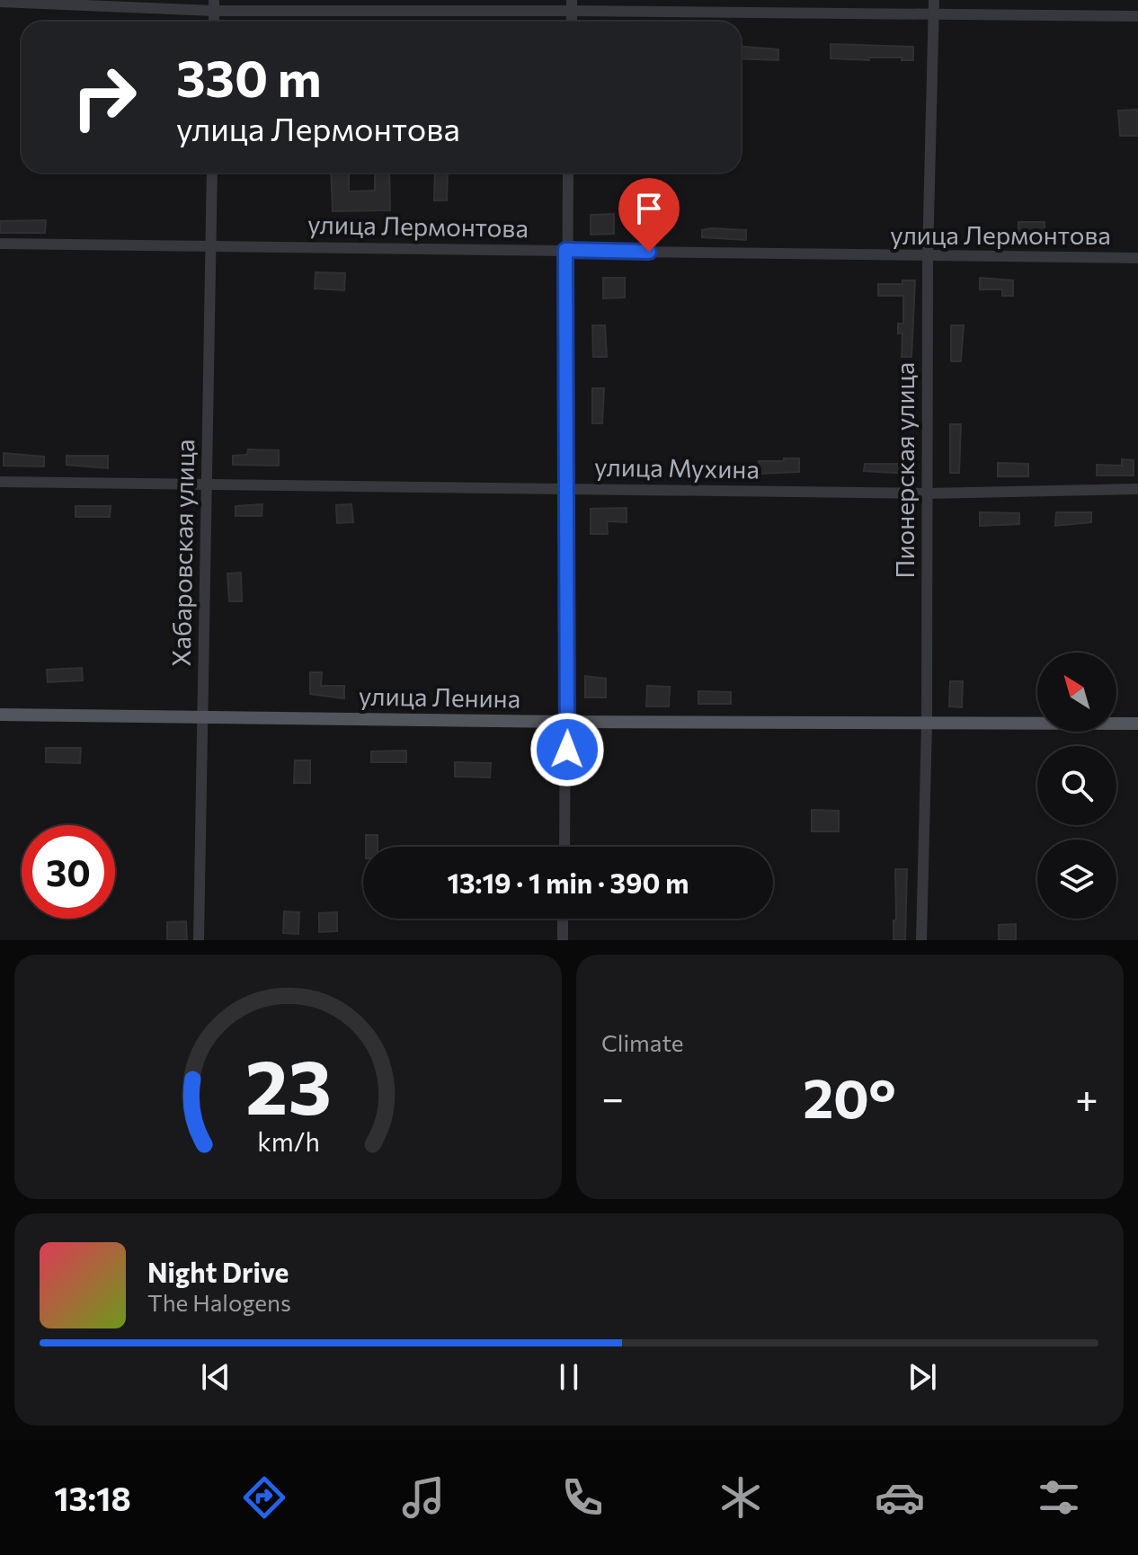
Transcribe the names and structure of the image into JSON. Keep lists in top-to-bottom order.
{
  "streets": {
    "main road": ["улица Ленина"],
    "street": [
      "улица Лермонтова",
      "улица Мухина",
      "Пионерская улица",
      "Хабаровская улица"
    ]
  },
  "crossings": [
    ["улица Лермонтова", "Пионерская улица"],
    ["улица Лермонтова", "Хабаровская улица"],
    ["улица Мухина", "Пионерская улица"],
    ["улица Мухина", "Хабаровская улица"],
    ["Пионерская улица", "улица Ленина"],
    ["Хабаровская улица", "улица Ленина"]
  ],
  "north": "top left",
  "page": {
    "turn": ["330 m", "улица Лермонтова"],
    "limit": "30",
    "trip": "13:19 · 1 min · 390 m",
    "tile": "Climate",
    "heat": ["−", "20°", "+"],
    "song": ["Night Drive", "The Halogens"],
    "tabs": "13:18",
    "gauge": ["23", "km/h"]
  }
}
